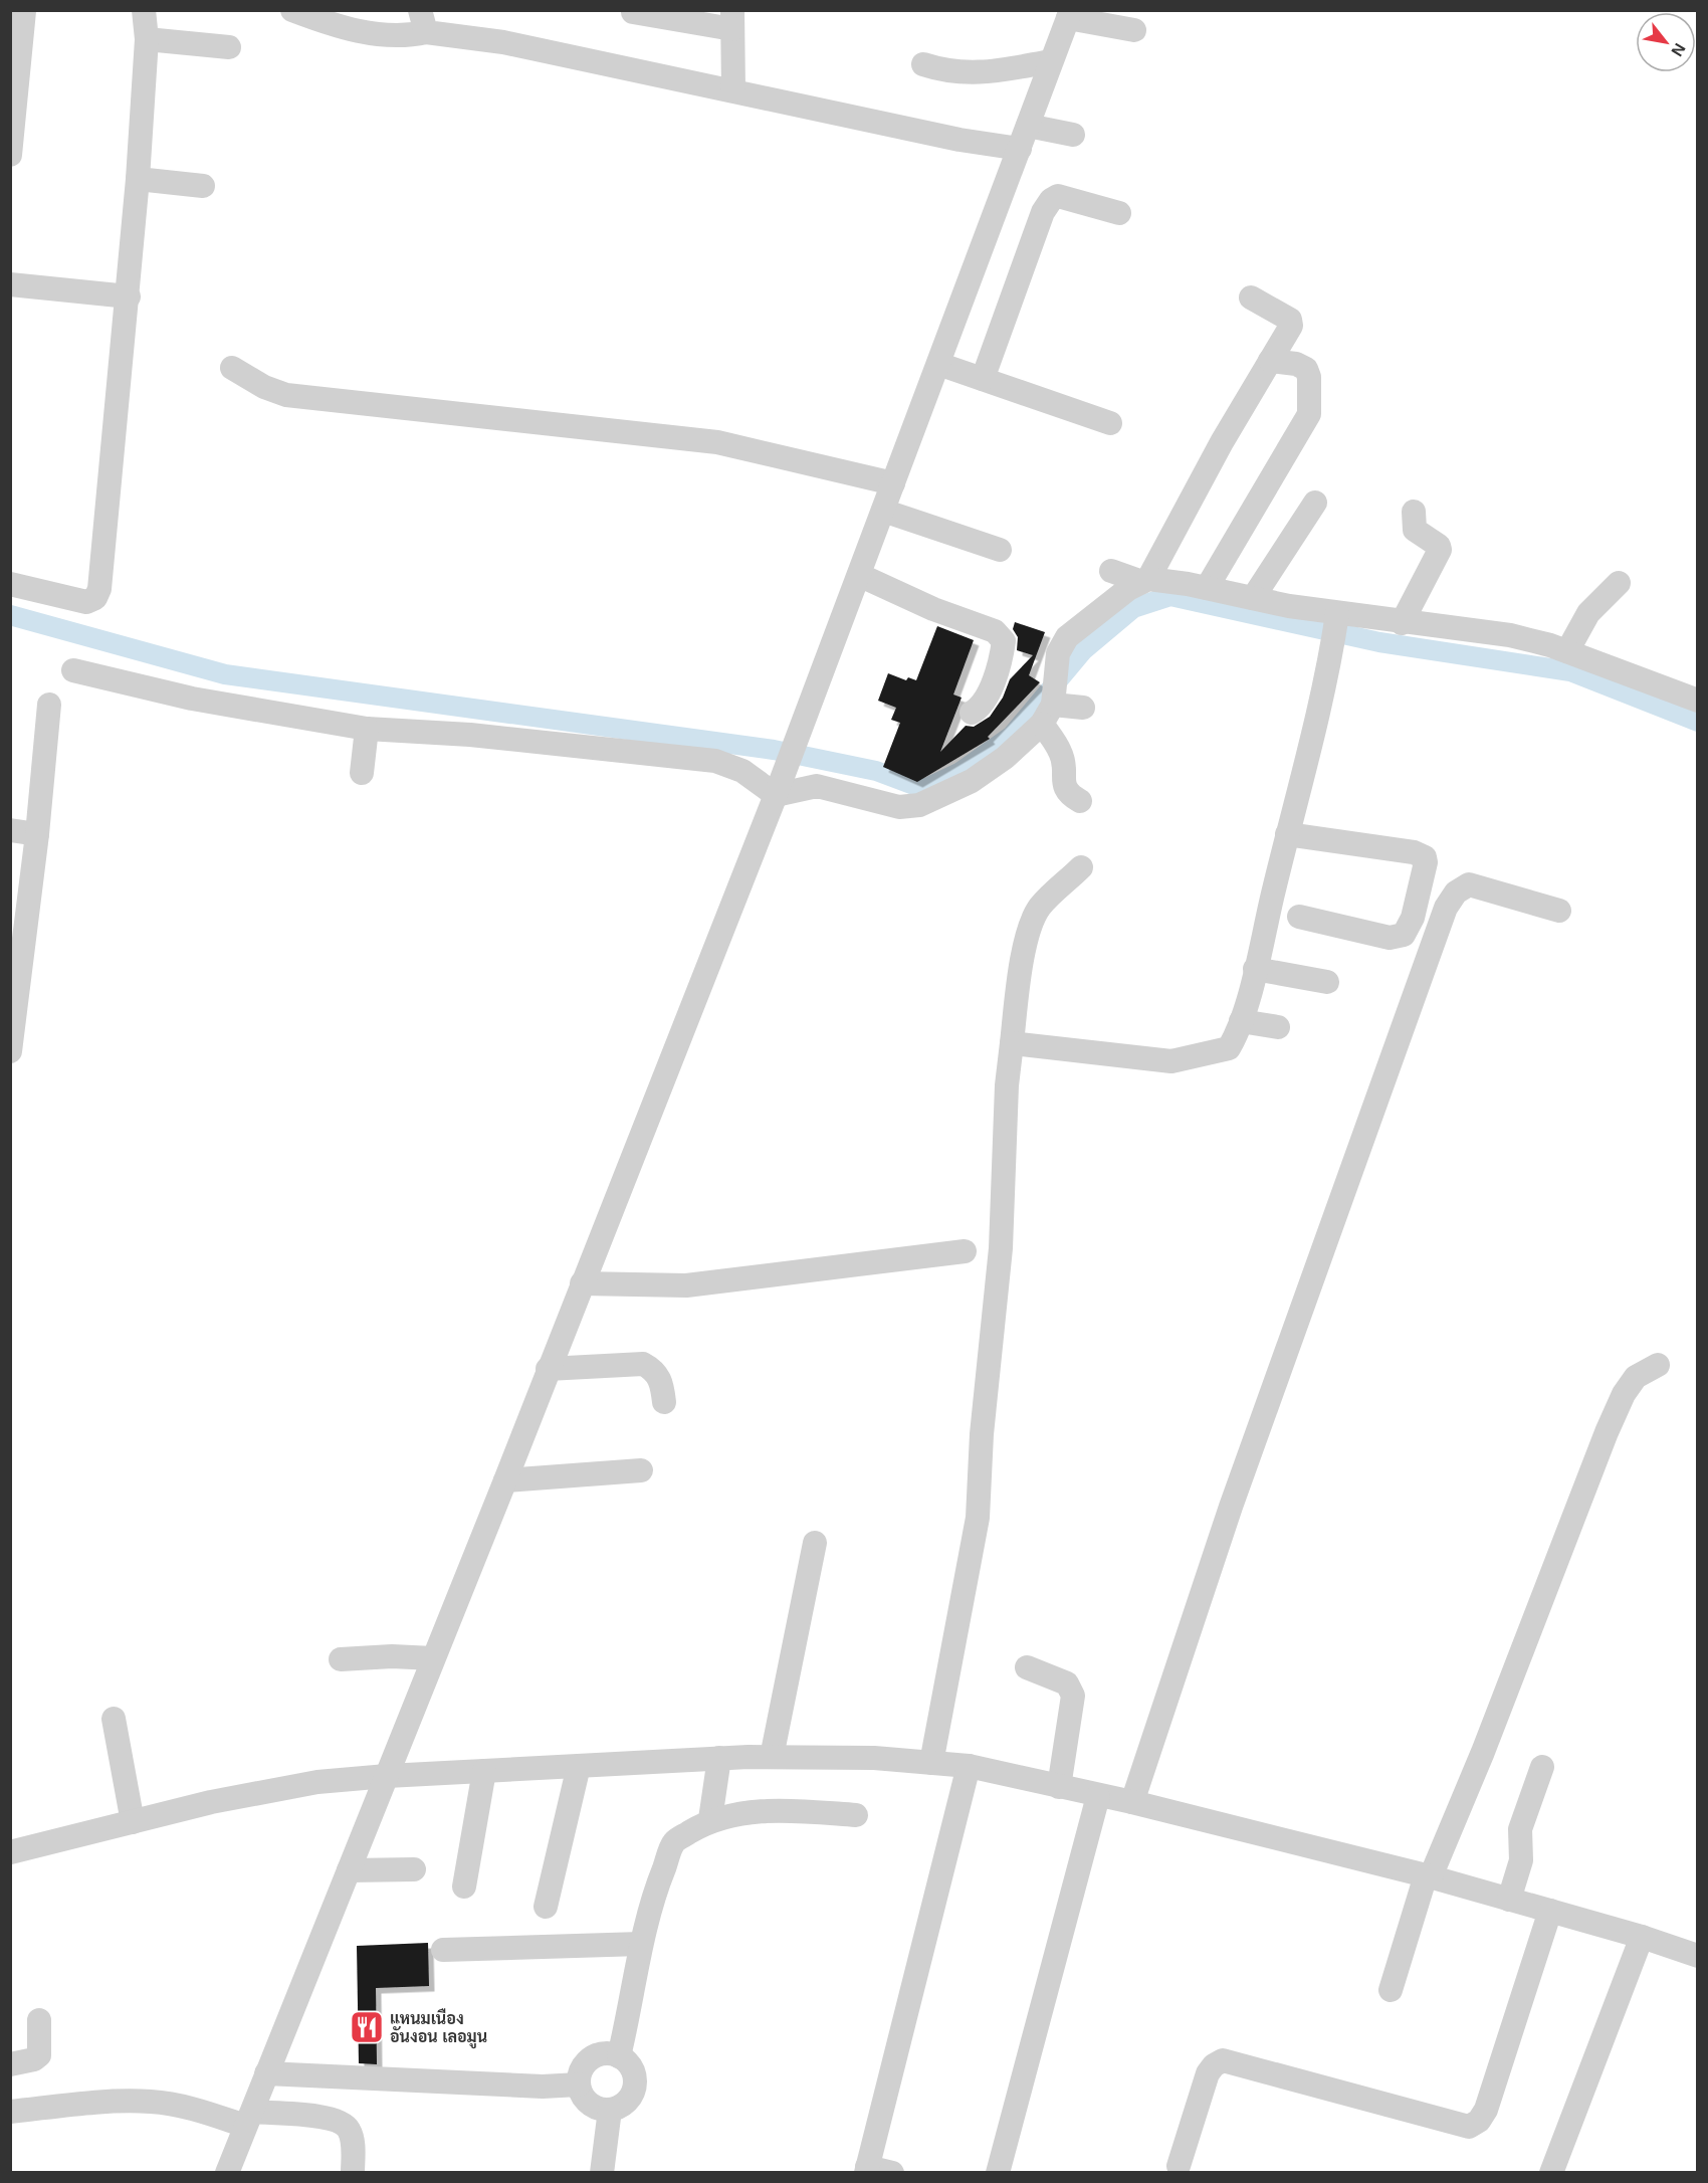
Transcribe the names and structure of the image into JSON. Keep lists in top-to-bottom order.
{
  "places": {
    "restaurant": ["แหนมเนือง อันงอน เลอมูน"]
  },
  "north": "bottom right"
}
